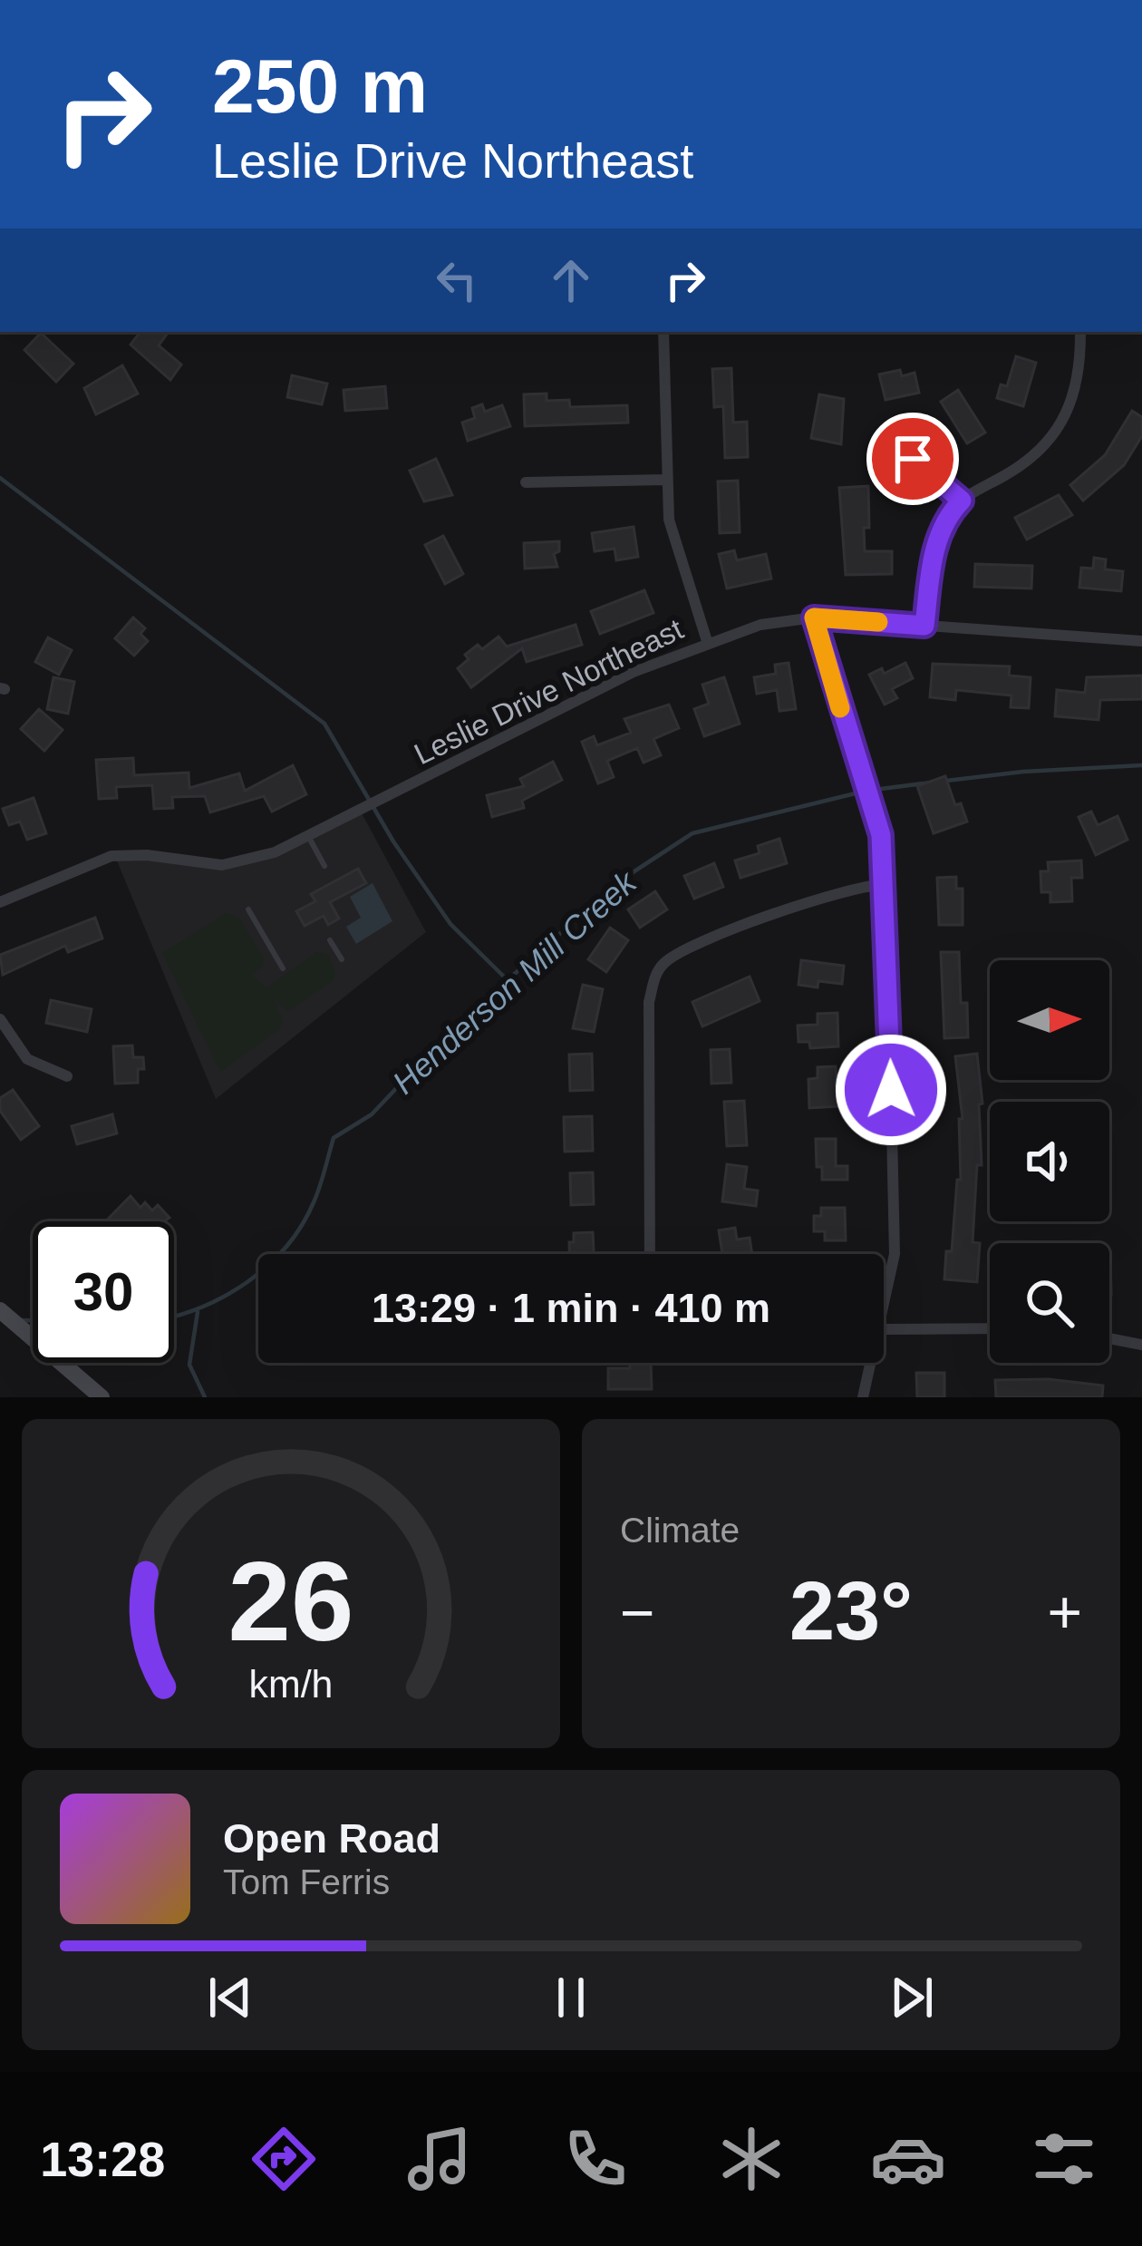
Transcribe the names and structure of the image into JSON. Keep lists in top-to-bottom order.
{
  "streets": {
    "street": ["Leslie Drive Northeast"]
  },
  "water": ["Henderson Mill Creek"],
  "north": "right",
  "page": {
    "turn": ["250 m", "Leslie Drive Northeast"],
    "limit": "30",
    "trip": "13:29 · 1 min · 410 m",
    "tile": "Climate",
    "heat": ["−", "23°", "+"],
    "song": ["Open Road", "Tom Ferris"],
    "tabs": "13:28",
    "gauge": ["26", "km/h"]
  }
}
